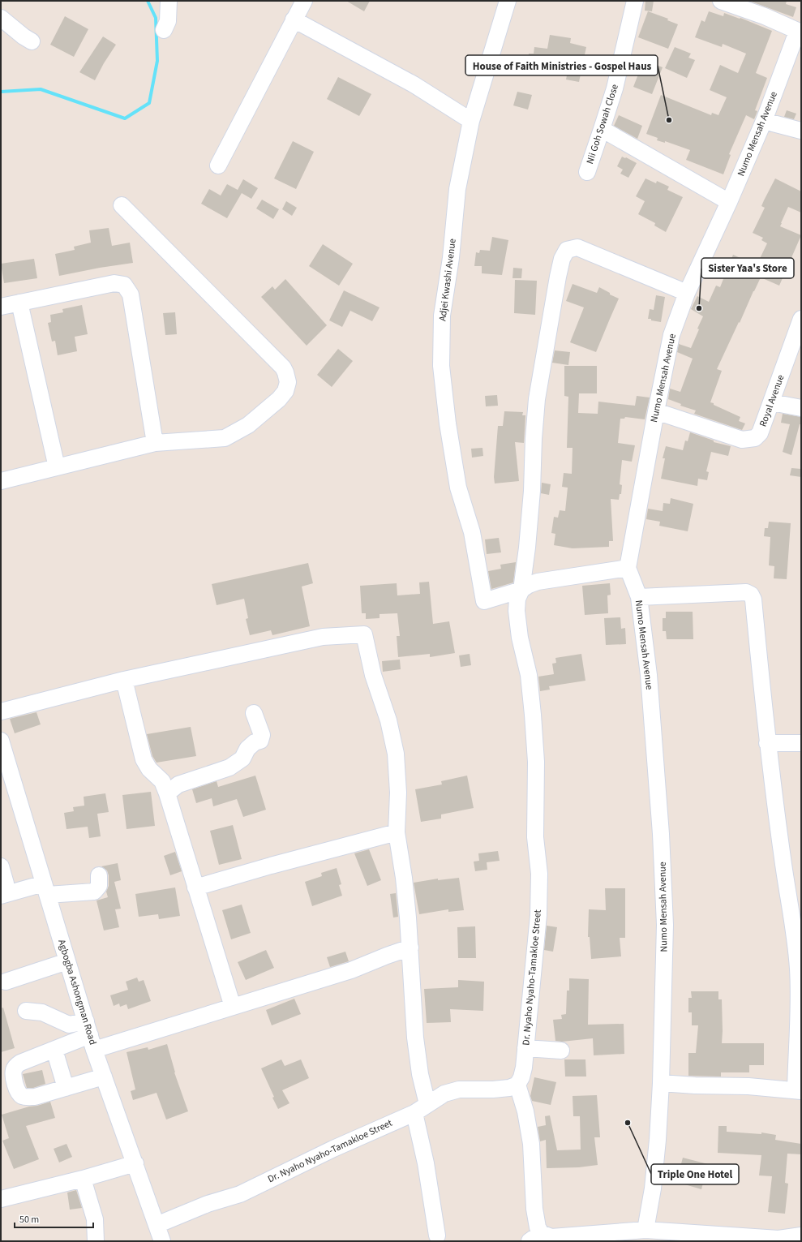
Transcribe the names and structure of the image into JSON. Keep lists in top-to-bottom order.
{
  "streets": {
    "street": [
      "Nii Goh Sowah Close",
      "Numo Mensah Avenue",
      "Adjei Kwashi Avenue",
      "Royal Avenue",
      "Dr. Nyaho Nyaho-Tamakloe Street",
      "Agbogba Ashongman Road"
    ]
  },
  "crossings": [
    ["Numo Mensah Avenue", "Royal Avenue"],
    ["Numo Mensah Avenue", "Dr. Nyaho Nyaho-Tamakloe Street"],
    ["Adjei Kwashi Avenue", "Dr. Nyaho Nyaho-Tamakloe Street"],
    ["Dr. Nyaho Nyaho-Tamakloe Street", "Agbogba Ashongman Road"]
  ],
  "places": ["House of Faith Ministries - Gospel Haus", "Sister Yaa's Store", "Triple One Hotel"],
  "scale_bar": "50 m"
}
